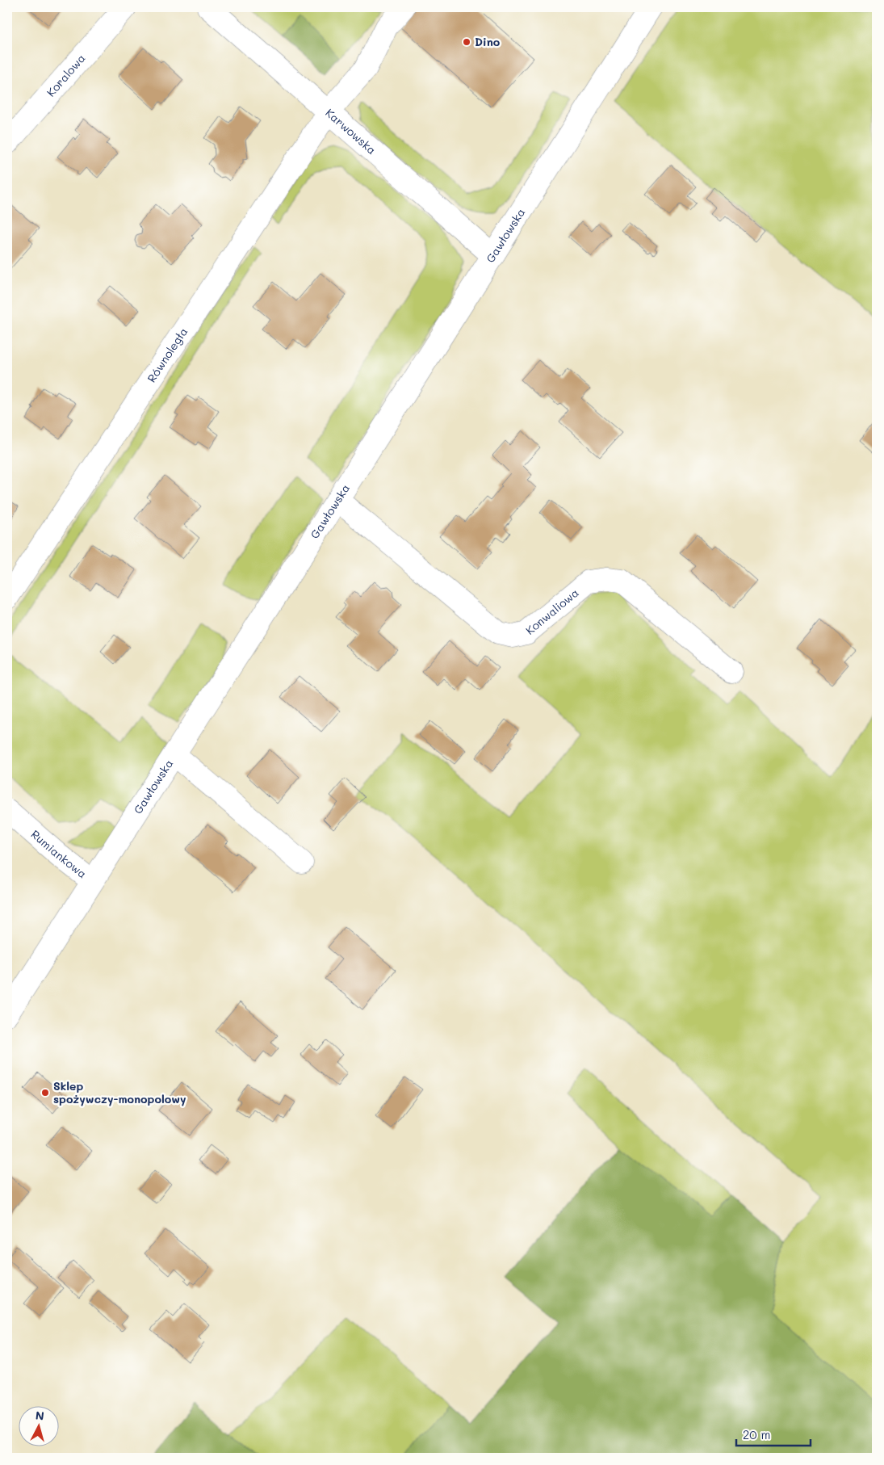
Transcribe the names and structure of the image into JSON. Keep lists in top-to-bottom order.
{
  "streets": {
    "street": [
      "Koralowa",
      "Karwowska",
      "Gawłowska",
      "Równoległa",
      "Konwaliowa",
      "Rumiankowa"
    ]
  },
  "crossings": [
    ["Karwowska", "Gawłowska"],
    ["Karwowska", "Równoległa"],
    ["Gawłowska", "Konwaliowa"],
    ["Gawłowska", "Rumiankowa"]
  ],
  "places": ["Dino", "Sklep spożywczy-monopolowy"],
  "scale_bar": "20 m",
  "north": "top"
}
